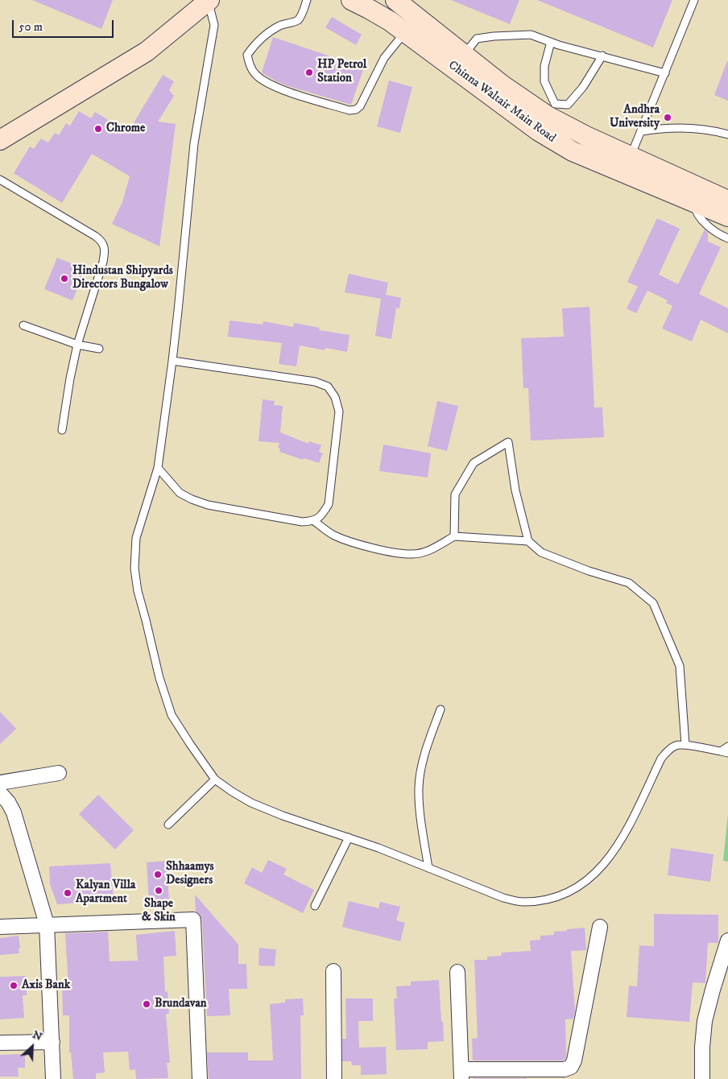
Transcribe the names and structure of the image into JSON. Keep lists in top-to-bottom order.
{
  "streets": {
    "street": ["Chinna Waltair Main Road"]
  },
  "places": [
    "HP Petrol Station",
    "Andhra University",
    "Chrome",
    "Hindustan Shipyards Directors Bungalow",
    "Shhaamys Designers",
    "Shape & Skin",
    "Kalyan Villa Apartment",
    "Axis Bank",
    "Brundavan"
  ],
  "scale_bar": "50 m",
  "north": "top right"
}
